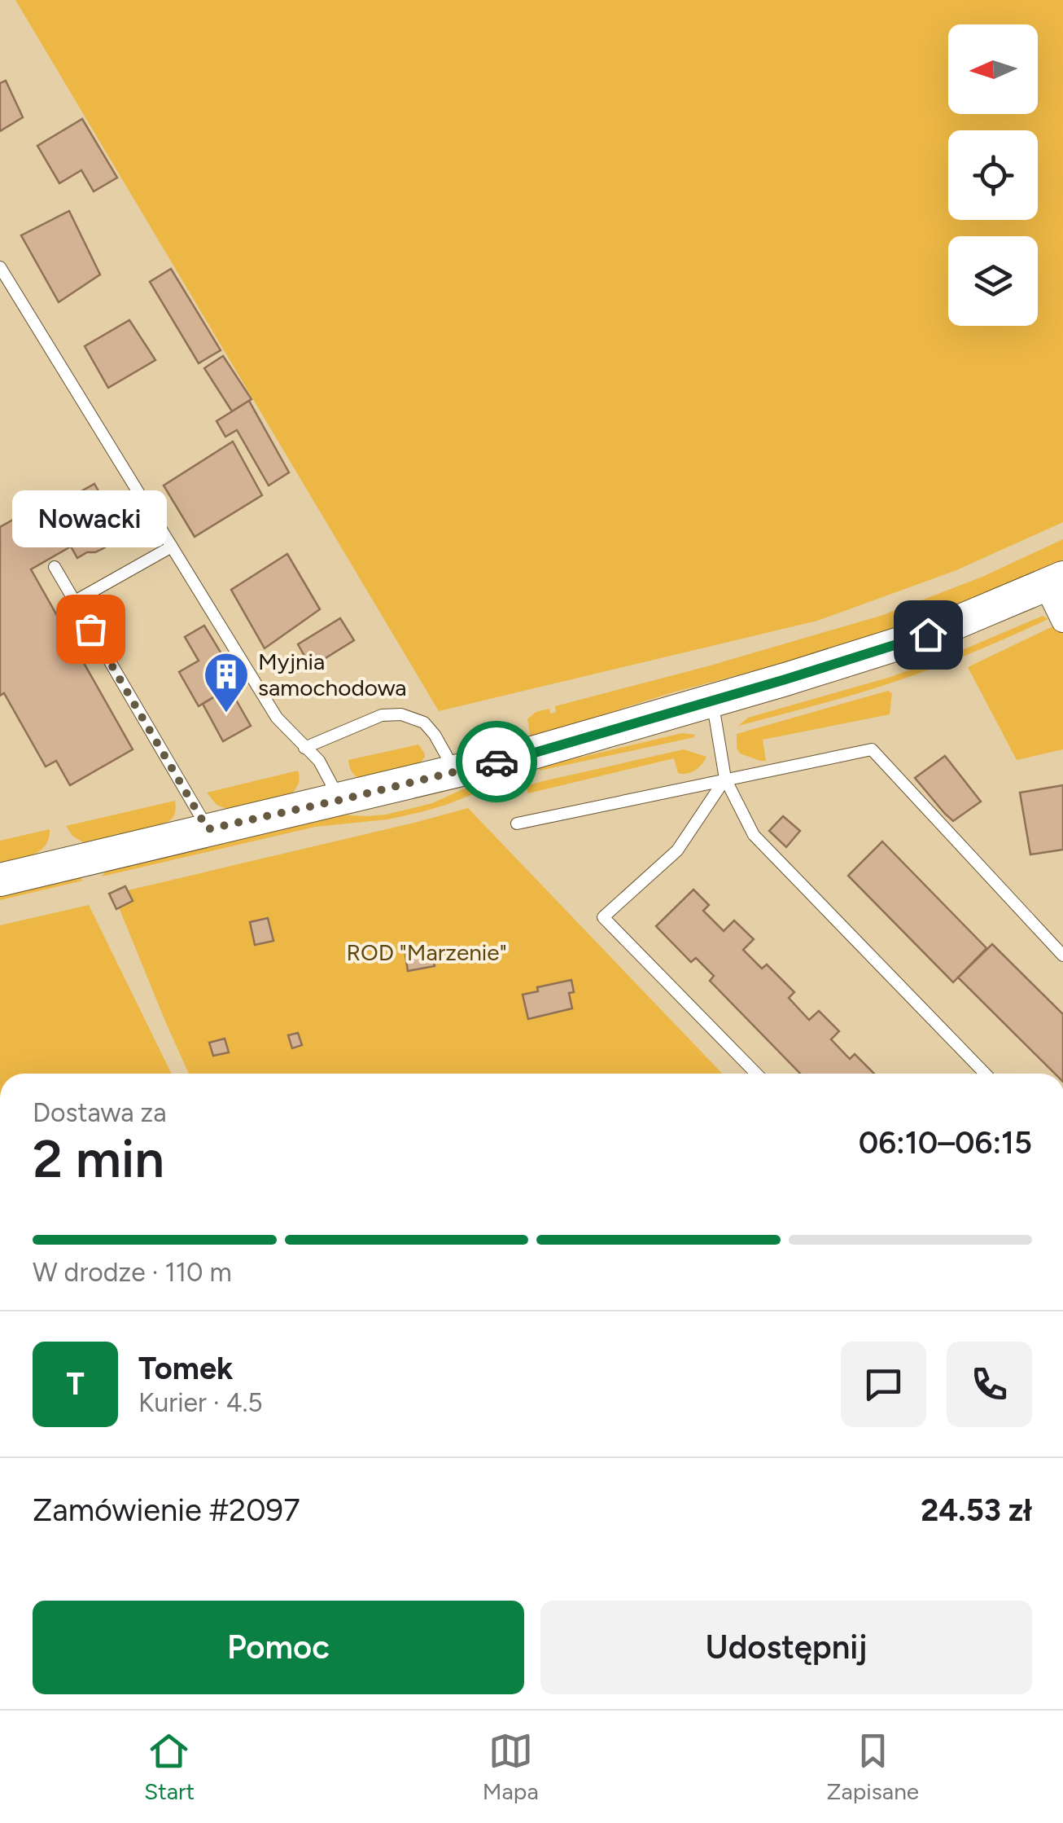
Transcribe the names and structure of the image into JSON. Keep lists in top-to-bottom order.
{
  "parks": ["ROD \"Marzenie\""],
  "places": {
    "other": ["Nowacki"],
    "building": ["Myjnia samochodowa"]
  },
  "north": "left",
  "page": {
    "bubble": "Nowacki",
    "heading": ["2 min", "Dostawa za", "06:10–06:15"],
    "panel": [
      "Tomek",
      "Kurier · 4.5",
      "Zamówienie #2097",
      "24.53 zł"
    ],
    "bar": "W drodze · 110 m",
    "round": "T",
    "buttons": ["Pomoc", "Udostępnij"],
    "tabs": ["Start", "Mapa", "Zapisane"]
  }
}
